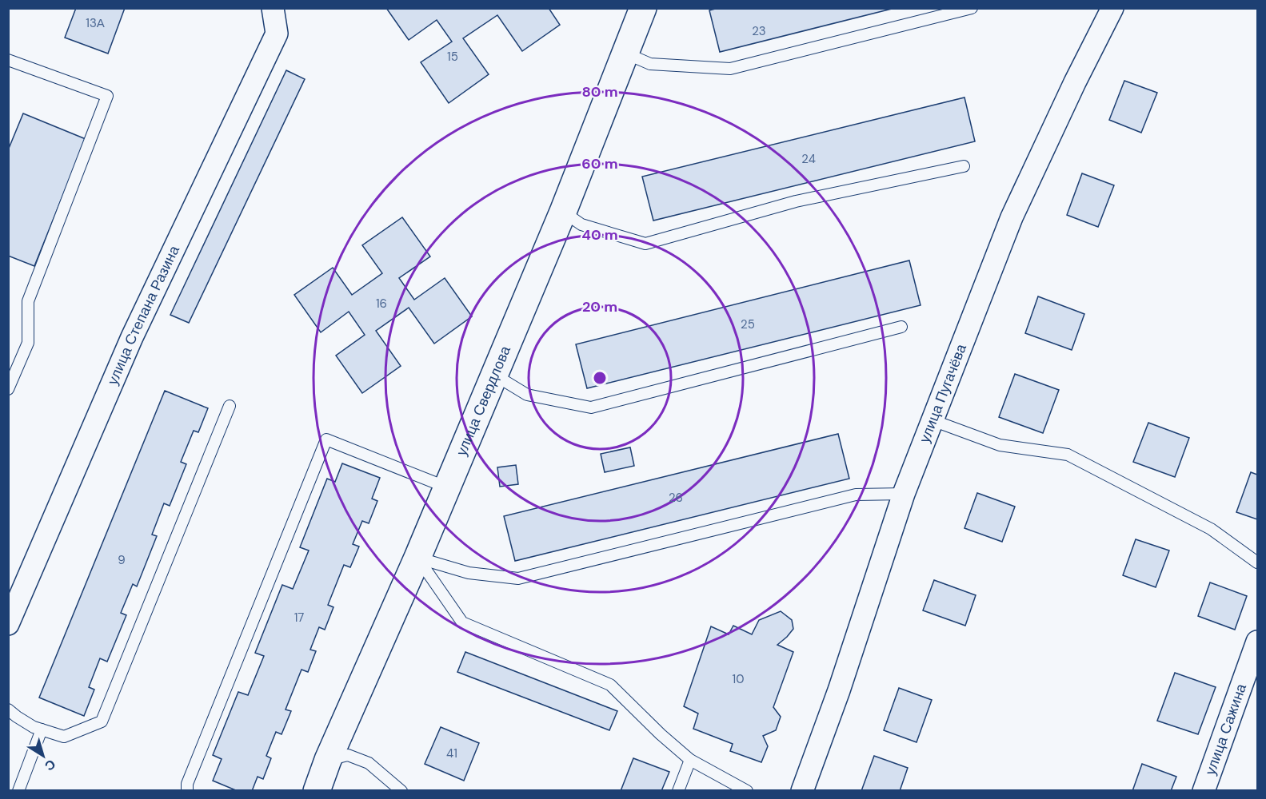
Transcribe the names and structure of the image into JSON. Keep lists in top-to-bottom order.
{
  "streets": {
    "street": [
      "улица Степана Разина",
      "улица Пугачёва",
      "улица Свердлова",
      "улица Сажина"
    ]
  },
  "house_numbers": [
    "13А",
    "23",
    "15",
    "24",
    "16",
    "25",
    "26",
    "9",
    "17",
    "10",
    "41"
  ],
  "north": "bottom right",
  "rings": [
    "80 m",
    "60 m",
    "40 m",
    "20 m"
  ]
}
